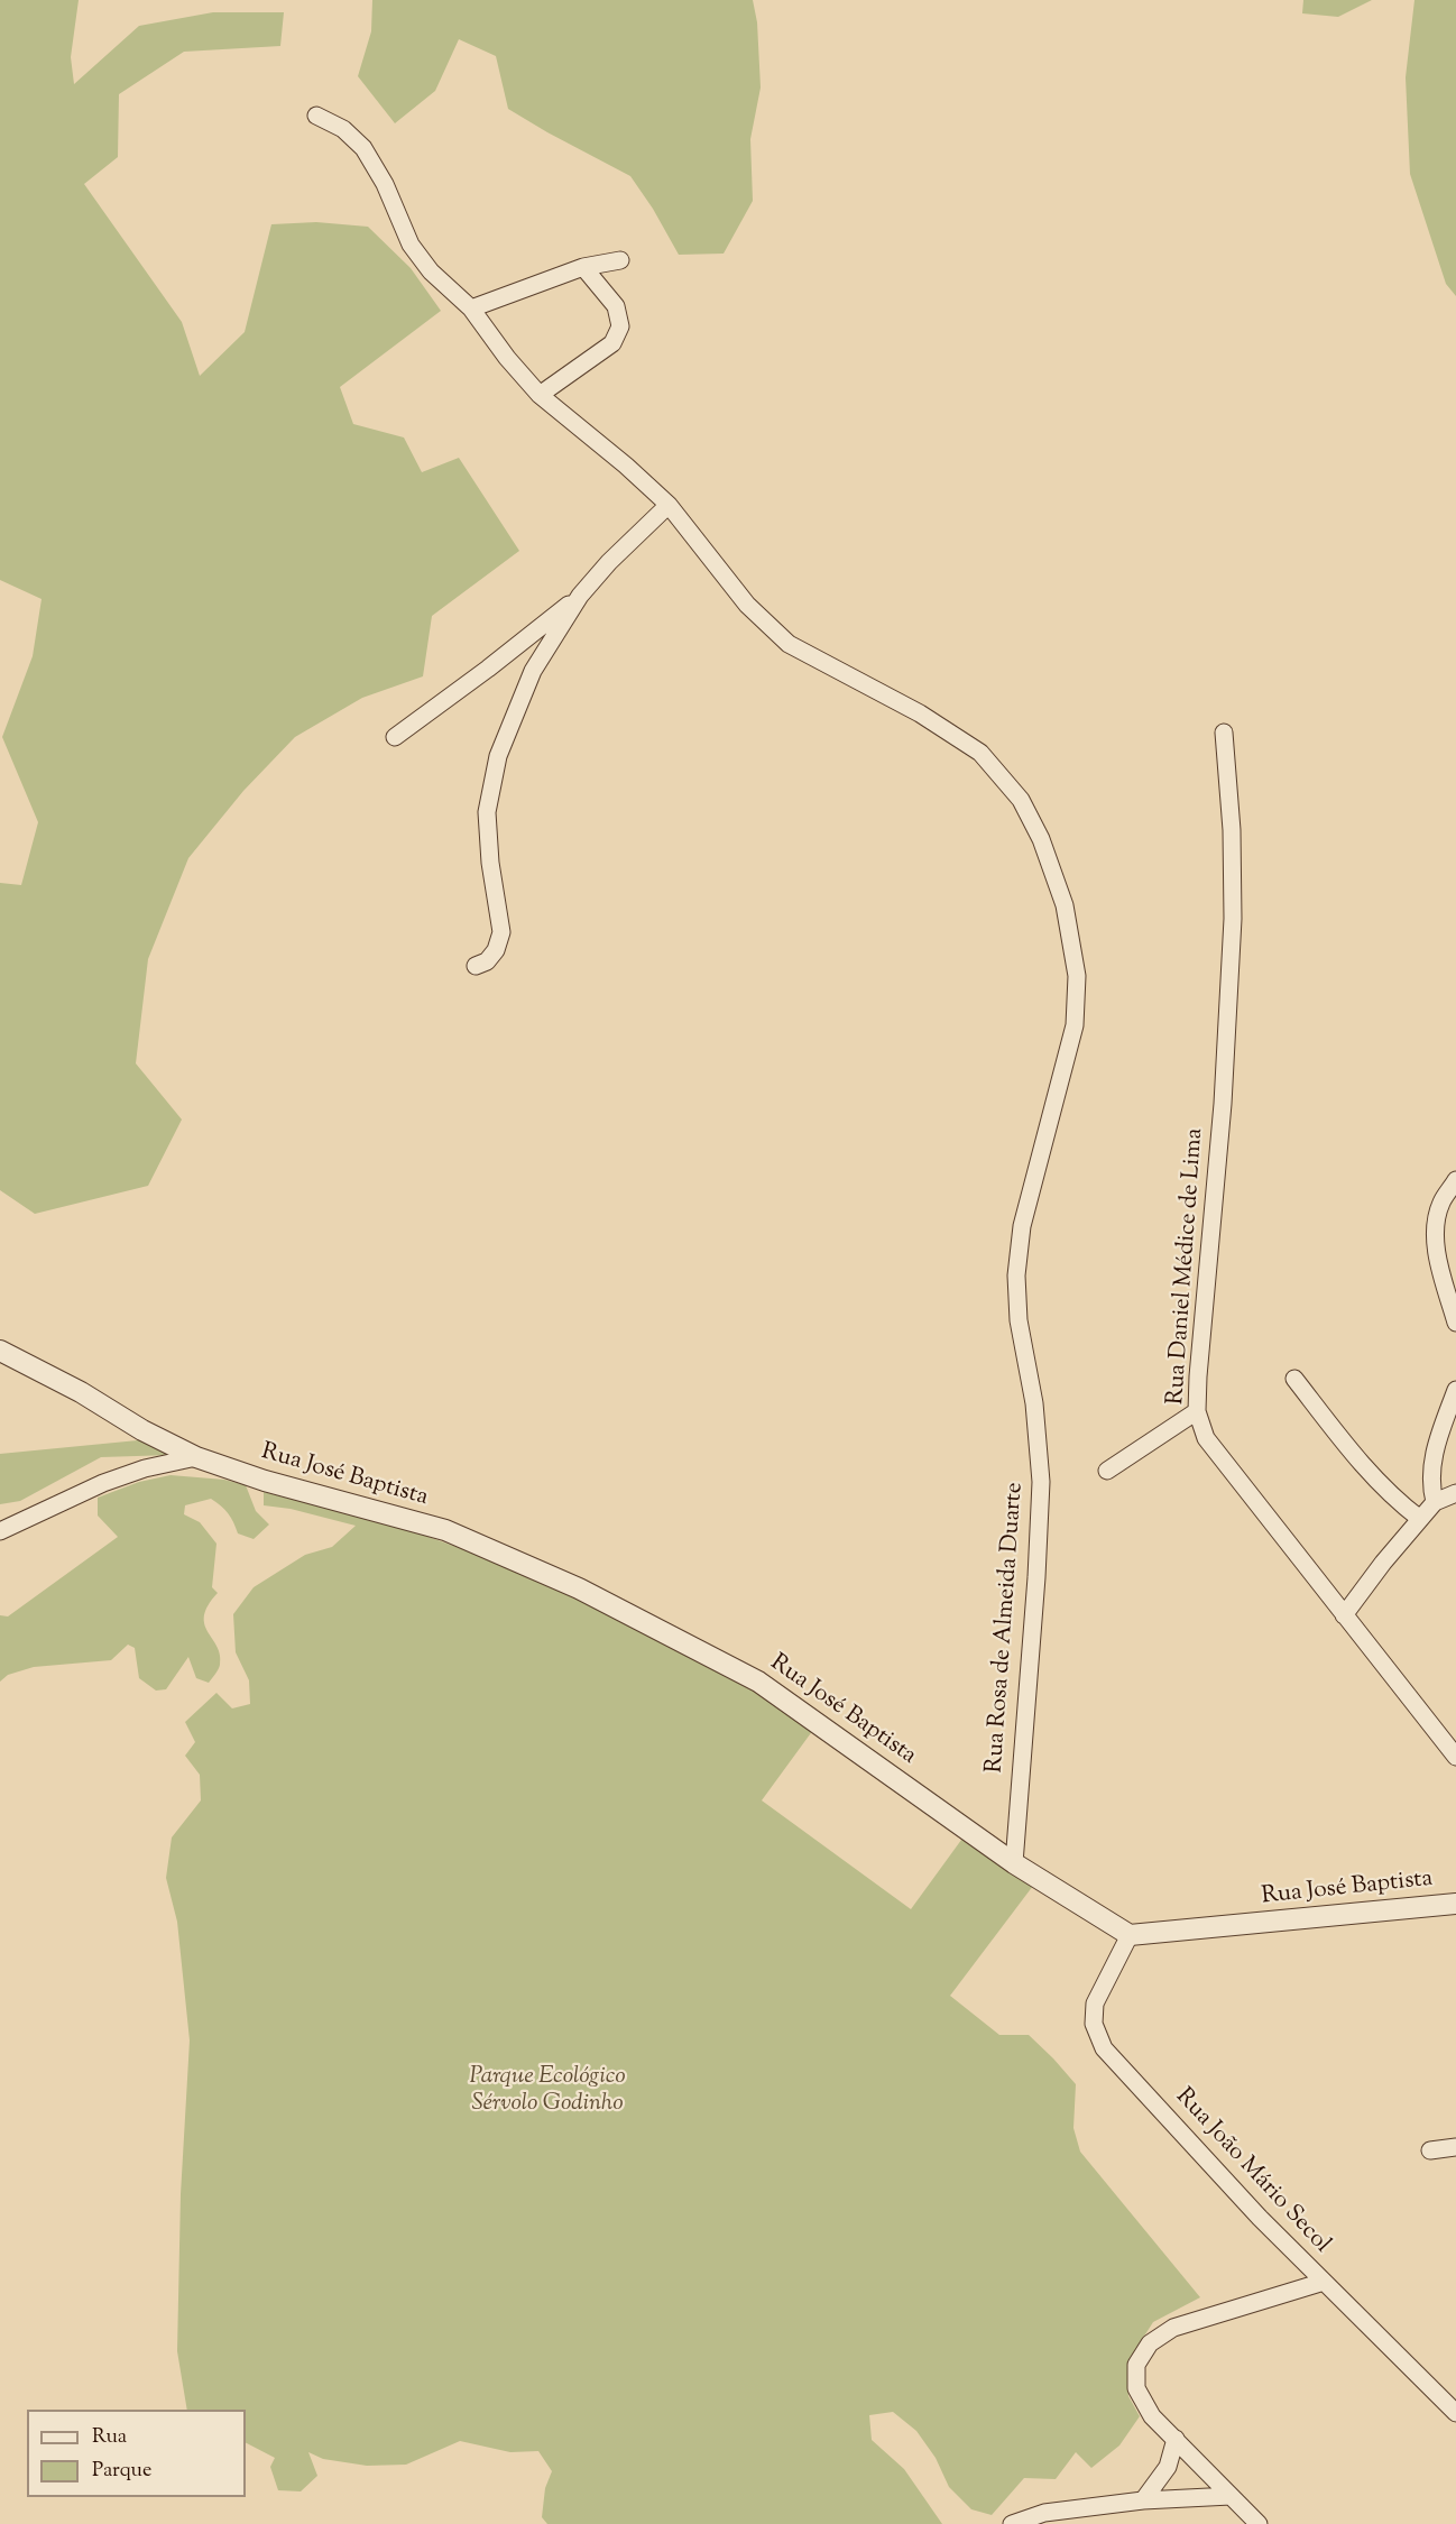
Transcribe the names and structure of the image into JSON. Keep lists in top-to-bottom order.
{
  "streets": {
    "street": [
      "Rua Daniel Médice de Lima",
      "Rua José Baptista",
      "Rua Rosa de Almeida Duarte",
      "Rua João Mário Secol"
    ]
  },
  "crossings": [
    ["Rua José Baptista", "Rua Rosa de Almeida Duarte"],
    ["Rua José Baptista", "Rua João Mário Secol"]
  ],
  "parks": ["Parque Ecológico Sérvolo Godinho"],
  "legend": ["Rua", "Parque"]
}
